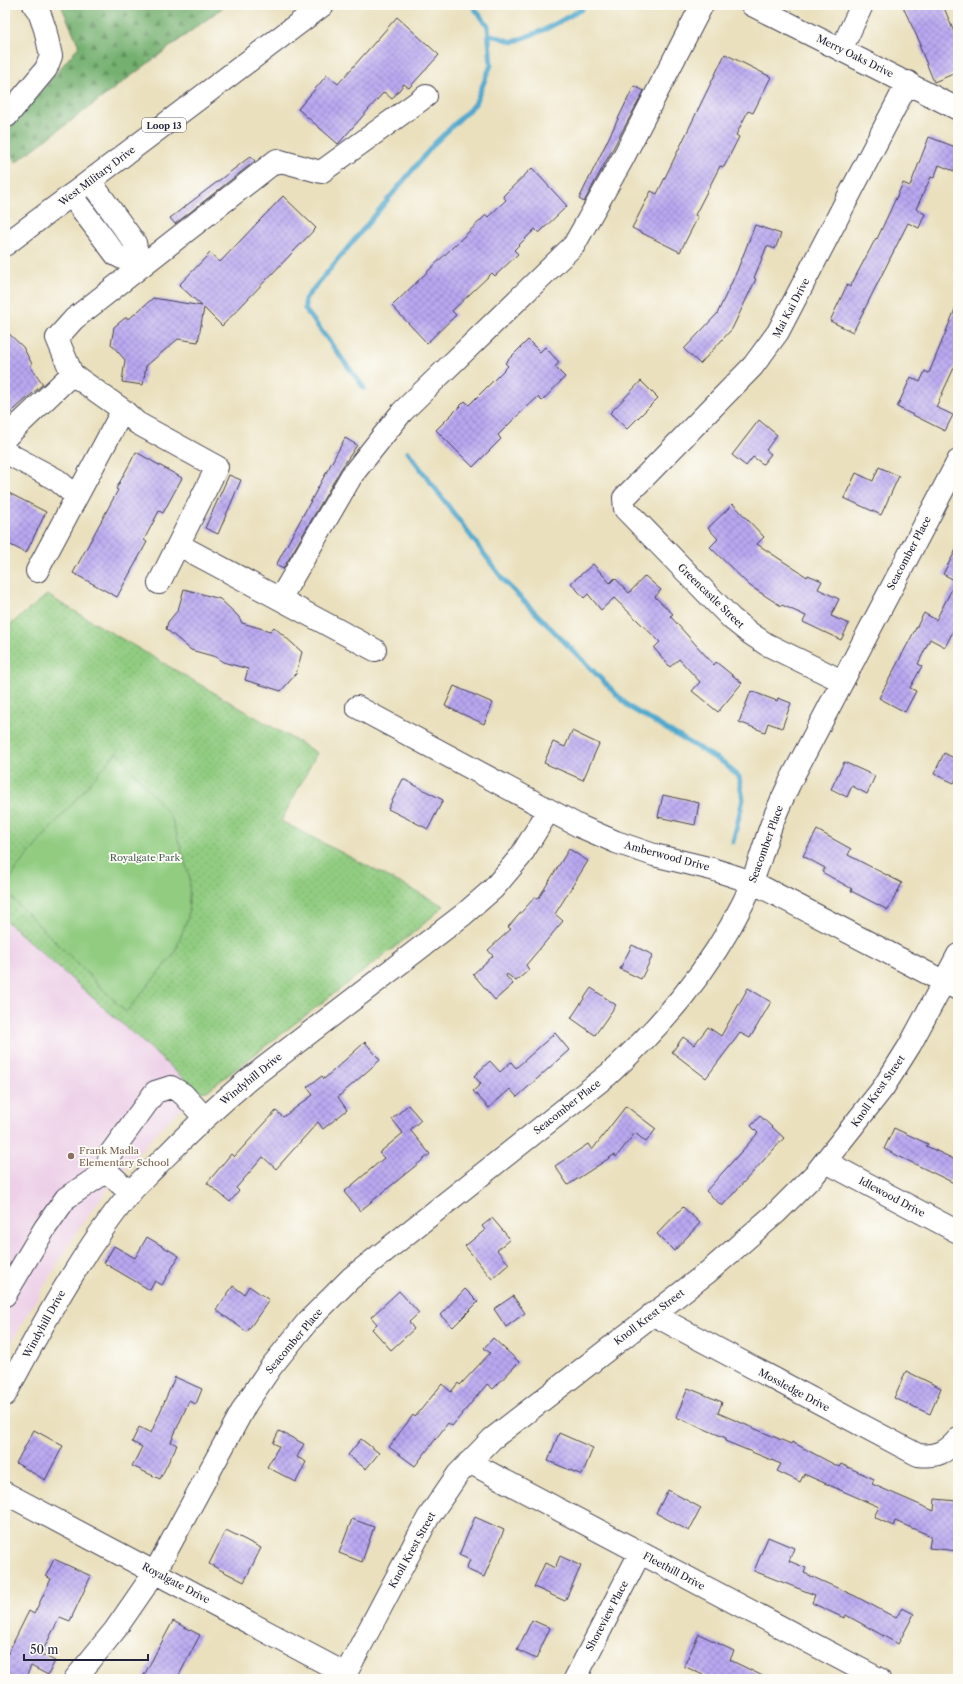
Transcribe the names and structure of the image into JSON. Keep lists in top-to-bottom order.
{
  "streets": {
    "street": [
      "Merry Oaks Drive",
      "Loop 13",
      "West Military Drive",
      "Mai Kai Drive",
      "Seacomber Place",
      "Greencastle Street",
      "Amberwood Drive",
      "Windyhill Drive",
      "Knoll Krest Street",
      "Idlewood Drive",
      "Mossledge Drive",
      "Fleethill Drive",
      "Royalgate Drive",
      "Shoreview Place"
    ]
  },
  "crossings": [
    ["Merry Oaks Drive", "Mai Kai Drive"],
    ["Mai Kai Drive", "Greencastle Street"],
    ["Seacomber Place", "Greencastle Street"],
    ["Seacomber Place", "Amberwood Drive"],
    ["Seacomber Place", "Royalgate Drive"],
    ["Amberwood Drive", "Windyhill Drive"],
    ["Amberwood Drive", "Knoll Krest Street"],
    ["Knoll Krest Street", "Idlewood Drive"],
    ["Knoll Krest Street", "Mossledge Drive"],
    ["Knoll Krest Street", "Fleethill Drive"],
    ["Knoll Krest Street", "Royalgate Drive"],
    ["Fleethill Drive", "Shoreview Place"]
  ],
  "parks": ["Royalgate Park"],
  "places": ["Frank Madla Elementary School"],
  "scale_bar": "50 m"
}
